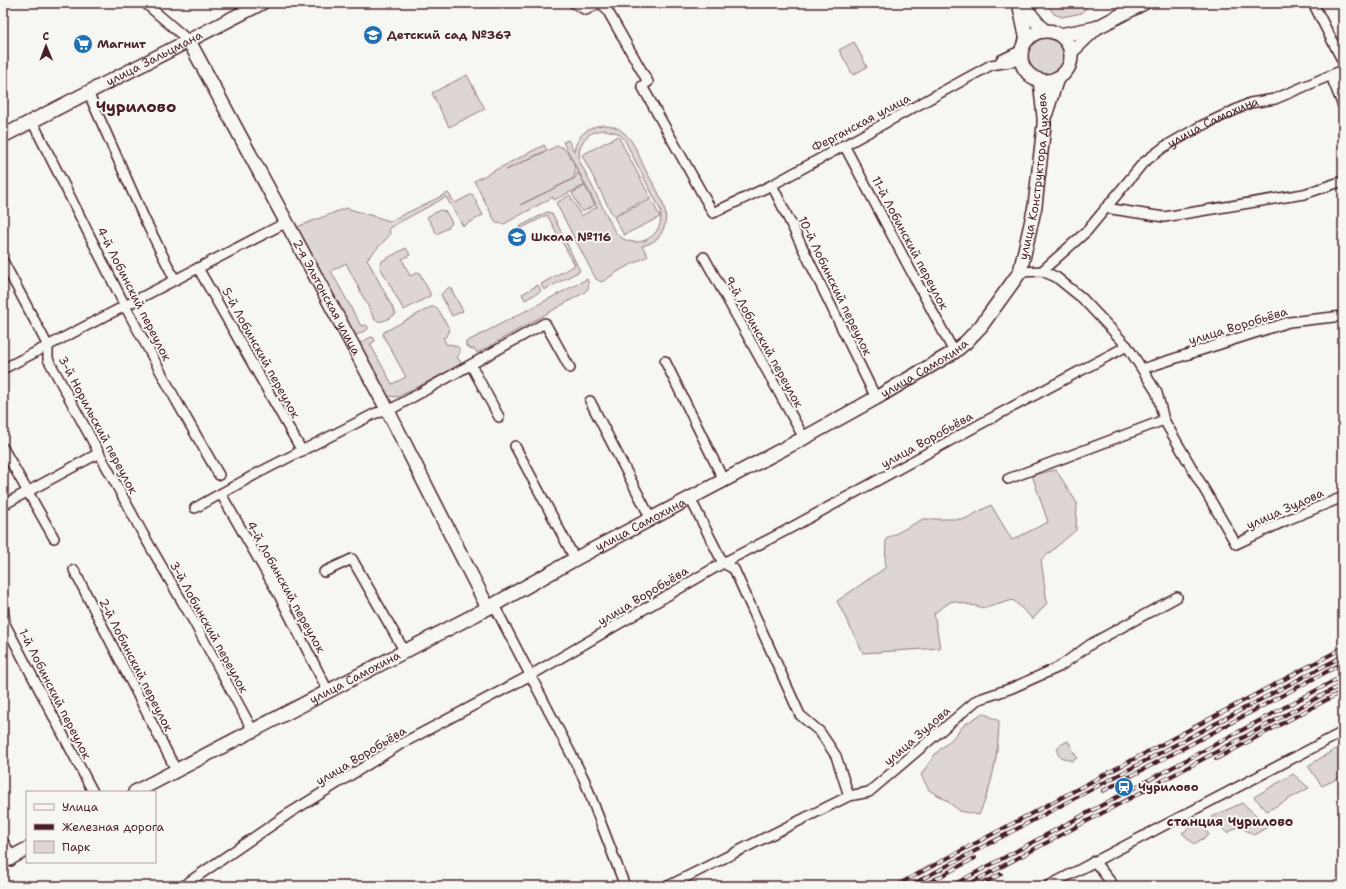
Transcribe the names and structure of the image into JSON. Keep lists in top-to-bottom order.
{
  "streets": {
    "street": [
      "улица Зальцмана",
      "Ферганская улица",
      "улица Самохина",
      "улица Конструктора Духова",
      "11-й Лобинский переулок",
      "10-й Лобинский переулок",
      "4-й Лобинский переулок",
      "2-я Эльтонская улица",
      "улица Воробьёва",
      "9-й Лобинский переулок",
      "5-й Лобинский переулок",
      "3-й Норильский переулок",
      "улица Зудова",
      "3-й Лобинский переулок",
      "2-й Лобинский переулок",
      "1-й Лобинский переулок"
    ]
  },
  "crossings": [
    ["улица Зальцмана", "4-й Лобинский переулок"],
    ["улица Зальцмана", "2-я Эльтонская улица"],
    ["Ферганская улица", "улица Конструктора Духова"],
    ["Ферганская улица", "11-й Лобинский переулок"],
    ["Ферганская улица", "10-й Лобинский переулок"],
    ["улица Самохина", "улица Конструктора Духова"],
    ["улица Самохина", "11-й Лобинский переулок"],
    ["улица Самохина", "10-й Лобинский переулок"],
    ["улица Самохина", "4-й Лобинский переулок"],
    ["улица Самохина", "2-я Эльтонская улица"],
    ["улица Самохина", "9-й Лобинский переулок"],
    ["улица Самохина", "3-й Лобинский переулок"],
    ["улица Самохина", "2-й Лобинский переулок"],
    ["3-й Норильский переулок", "3-й Лобинский переулок"]
  ],
  "districts": ["Чурилово", "станция Чурилово"],
  "places": {
    "school or university": ["Детский сад №367", "Школа №116"],
    "supermarket": ["Магнит"],
    "station": ["Чурилово"]
  },
  "legend": ["Улица", "Железная дорога", "Парк"],
  "north": "top"
}
